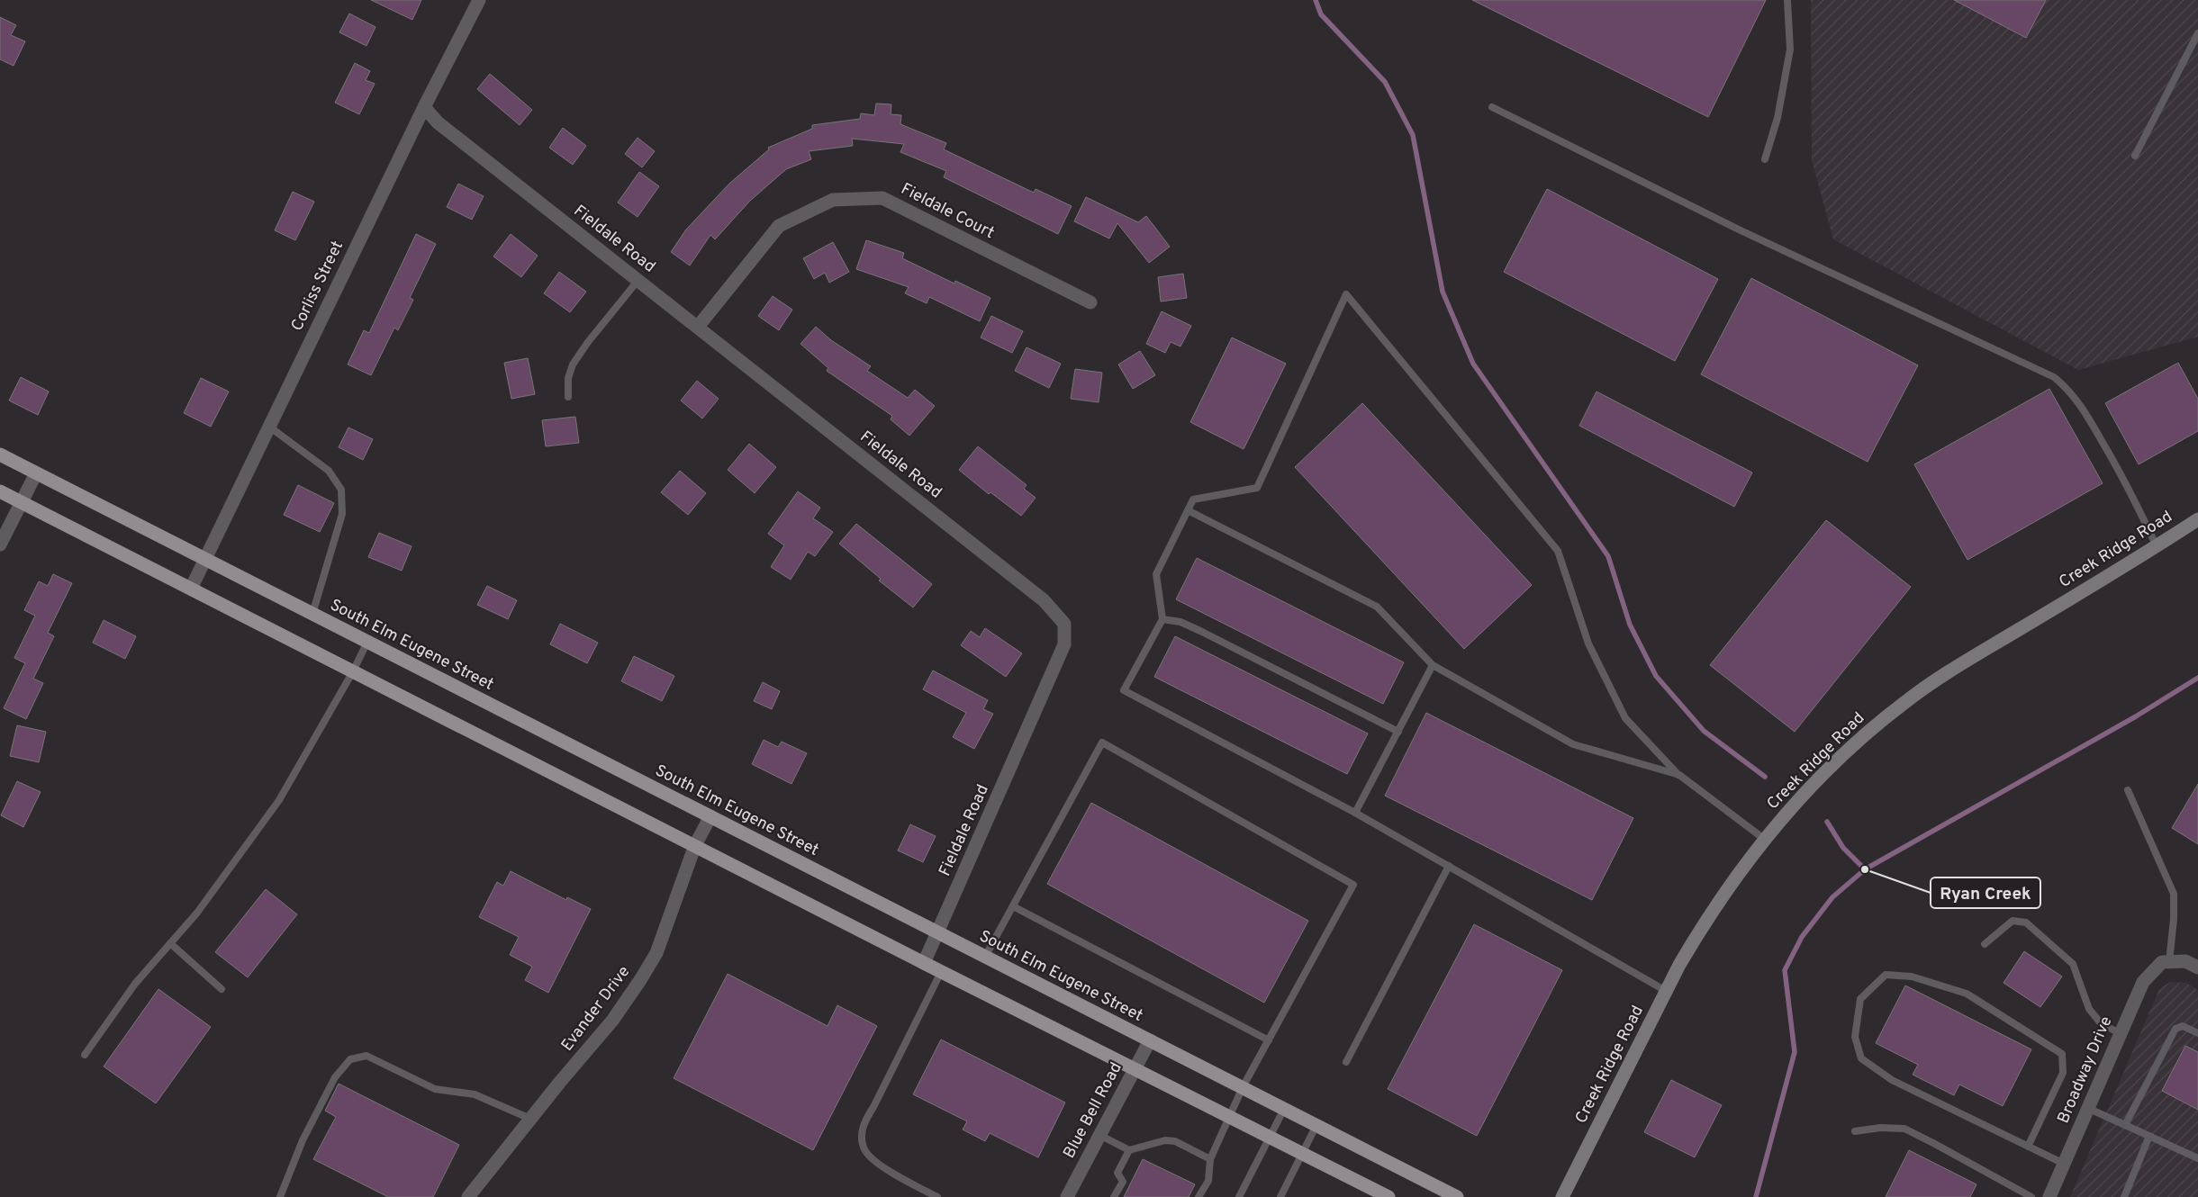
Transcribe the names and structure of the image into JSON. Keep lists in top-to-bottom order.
{
  "streets": {
    "main road": ["Creek Ridge Road", "South Elm Eugene Street"],
    "street": [
      "Fieldale Court",
      "Fieldale Road",
      "Corliss Street",
      "Evander Drive",
      "Broadway Drive",
      "Blue Bell Road"
    ]
  },
  "crossings": [
    ["Fieldale Court", "Fieldale Road"],
    ["Fieldale Road", "Corliss Street"],
    ["Fieldale Road", "South Elm Eugene Street"],
    ["Corliss Street", "South Elm Eugene Street"],
    ["South Elm Eugene Street", "Evander Drive"],
    ["South Elm Eugene Street", "Blue Bell Road"]
  ],
  "places": ["Ryan Creek"]
}
